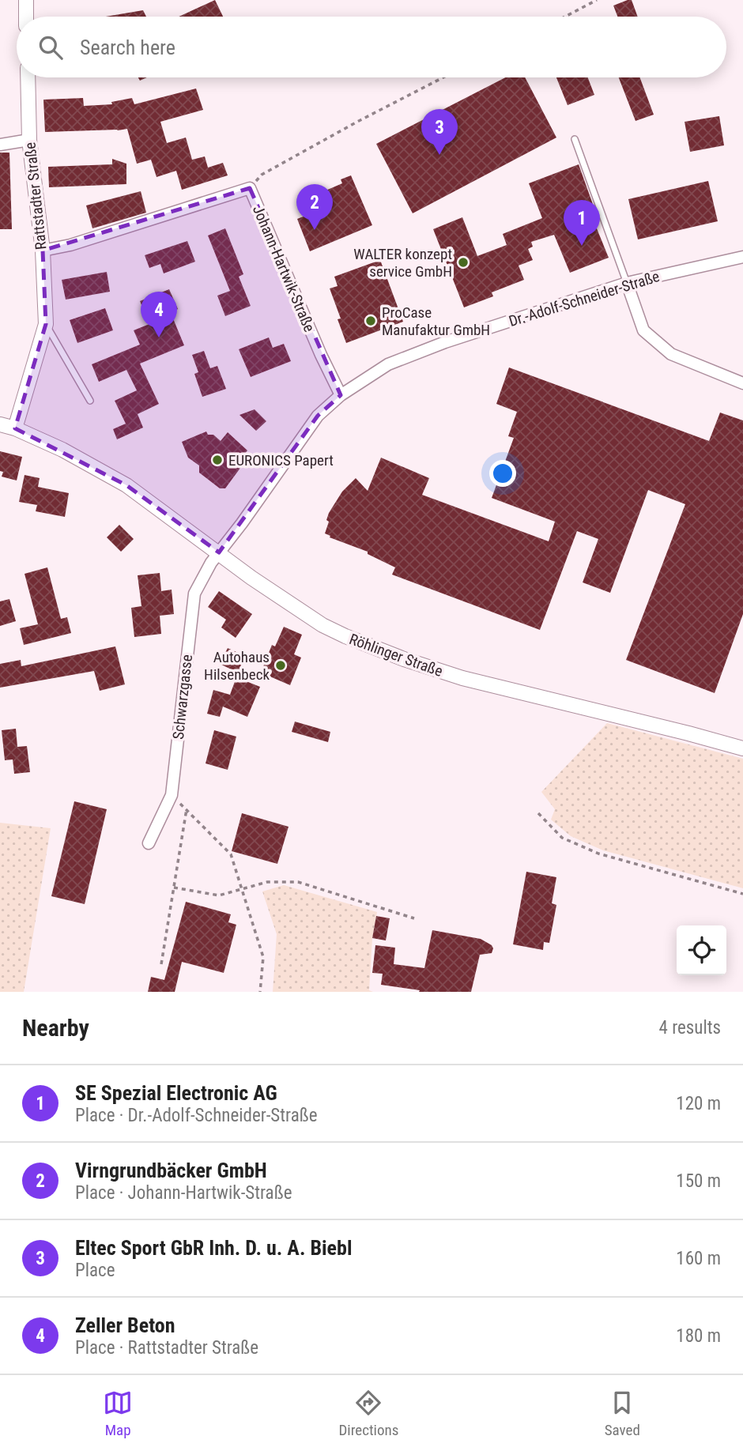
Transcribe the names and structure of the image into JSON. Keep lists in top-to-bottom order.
{
  "streets": {
    "street": [
      "Rattstadter Straße",
      "Johann-Hartwik-Straße",
      "Dr.-Adolf-Schneider-Straße",
      "Röhlinger Straße",
      "Schwarzgasse"
    ]
  },
  "crossings": [
    ["Rattstadter Straße", "Johann-Hartwik-Straße"],
    ["Rattstadter Straße", "Röhlinger Straße"],
    ["Johann-Hartwik-Straße", "Dr.-Adolf-Schneider-Straße"],
    ["Dr.-Adolf-Schneider-Straße", "Röhlinger Straße"],
    ["Dr.-Adolf-Schneider-Straße", "Schwarzgasse"],
    ["Röhlinger Straße", "Schwarzgasse"]
  ],
  "places": [
    "WALTER konzept service GmbH",
    "ProCase Manufaktur GmbH",
    "EURONICS Papert",
    "Autohaus Hilsenbeck"
  ],
  "page": {
    "search": "Search here",
    "pins": [
      "3",
      "2",
      "1",
      "4"
    ],
    "heading": ["Nearby", "4 results"],
    "list": [
      {
        "mark": "1",
        "name": "SE Spezial Electronic AG",
        "note": "Place · Dr.-Adolf-Schneider-Straße",
        "value": "120 m"
      },
      {
        "mark": "2",
        "name": "Virngrundbäcker GmbH",
        "note": "Place · Johann-Hartwik-Straße",
        "value": "150 m"
      },
      {
        "mark": "3",
        "name": "Eltec Sport GbR Inh. D. u. A. Biebl",
        "note": "Place",
        "value": "160 m"
      },
      {
        "mark": "4",
        "name": "Zeller Beton",
        "note": "Place · Rattstadter Straße",
        "value": "180 m"
      }
    ],
    "nav": ["Map", "Directions", "Saved"]
  }
}
